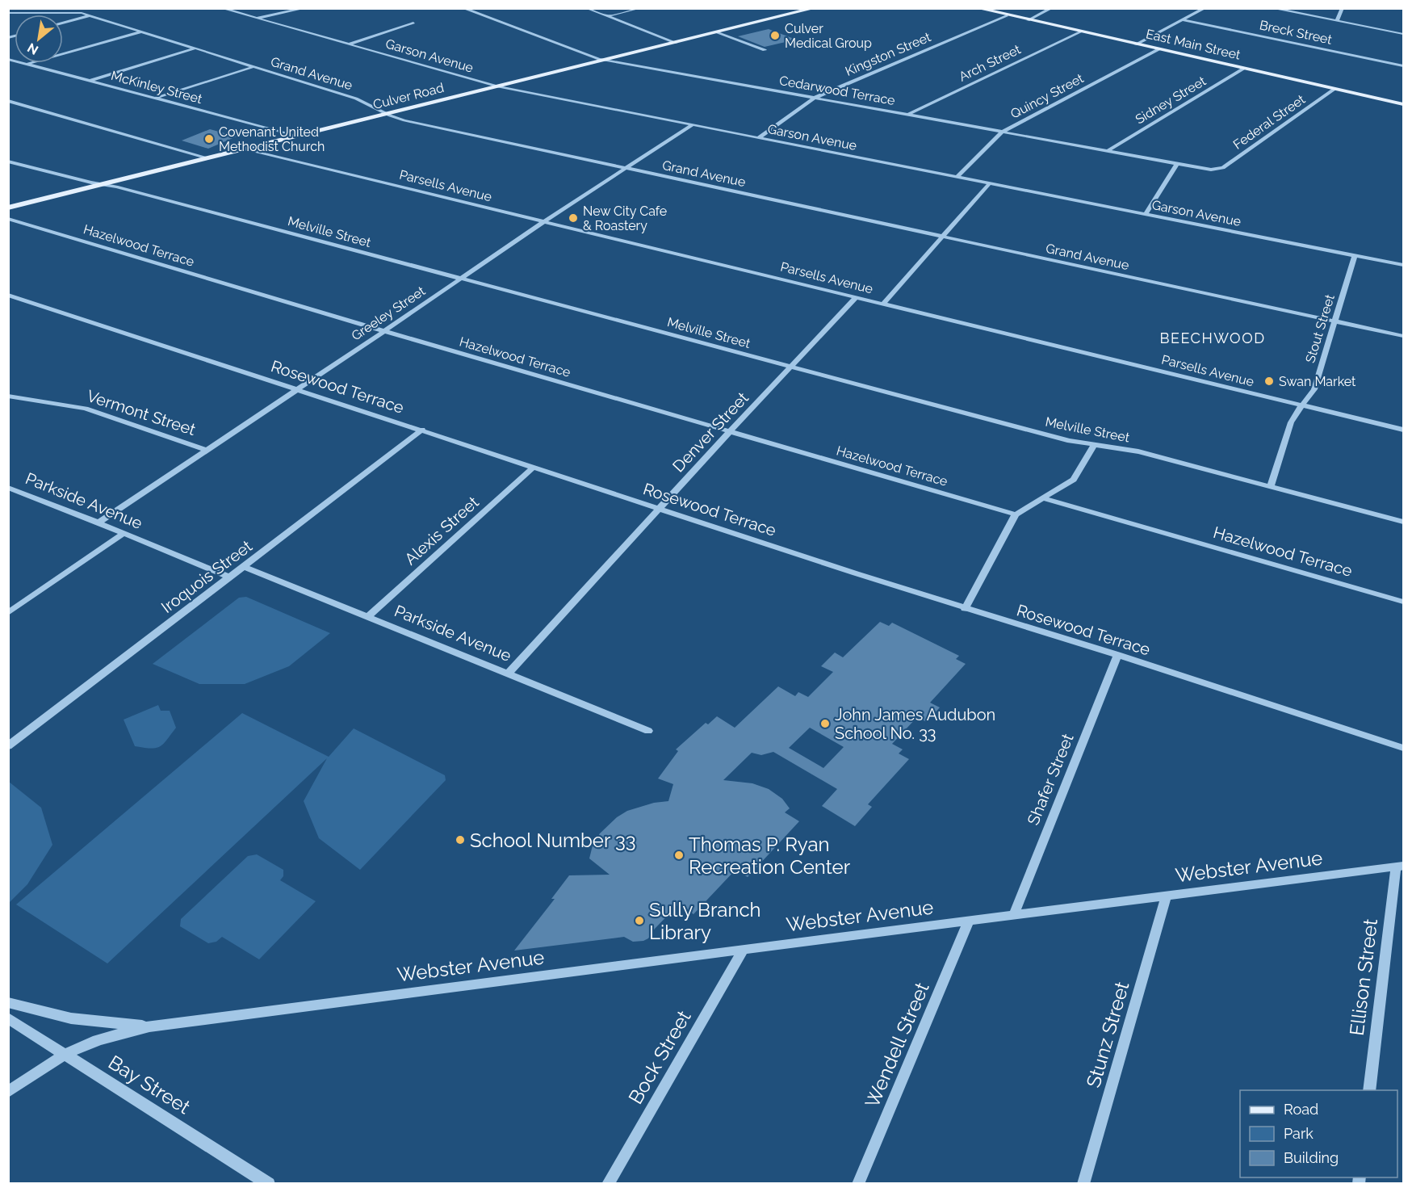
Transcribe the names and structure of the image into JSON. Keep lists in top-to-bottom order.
{
  "streets": {
    "main road": ["East Main Street", "Culver Road"],
    "street": [
      "Breck Street",
      "Kingston Street",
      "Garson Avenue",
      "Arch Street",
      "Grand Avenue",
      "McKinley Street",
      "Cedarwood Terrace",
      "Quincy Street",
      "Sidney Street",
      "Federal Street",
      "Parsells Avenue",
      "Melville Street",
      "Hazelwood Terrace",
      "Greeley Street",
      "Stout Street",
      "Rosewood Terrace",
      "Vermont Street",
      "Denver Street",
      "Parkside Avenue",
      "Alexis Street",
      "Iroquois Street",
      "Shafer Street",
      "Webster Avenue",
      "Ellison Street",
      "Stunz Street",
      "Wendell Street",
      "Bock Street",
      "Bay Street"
    ]
  },
  "crossings": [
    ["East Main Street", "Kingston Street"],
    ["East Main Street", "Arch Street"],
    ["East Main Street", "Quincy Street"],
    ["East Main Street", "Sidney Street"],
    ["East Main Street", "Federal Street"],
    ["Kingston Street", "Garson Avenue"],
    ["Kingston Street", "Cedarwood Terrace"],
    ["Garson Avenue", "Culver Road"],
    ["Garson Avenue", "Quincy Street"],
    ["Garson Avenue", "Greeley Street"],
    ["Garson Avenue", "Stout Street"],
    ["Arch Street", "Cedarwood Terrace"],
    ["Grand Avenue", "Culver Road"],
    ["Grand Avenue", "Greeley Street"],
    ["Grand Avenue", "Stout Street"],
    ["McKinley Street", "Culver Road"],
    ["Cedarwood Terrace", "Culver Road"],
    ["Cedarwood Terrace", "Quincy Street"],
    ["Cedarwood Terrace", "Sidney Street"],
    ["Cedarwood Terrace", "Federal Street"],
    ["Culver Road", "Parsells Avenue"],
    ["Culver Road", "Melville Street"],
    ["Parsells Avenue", "Greeley Street"],
    ["Parsells Avenue", "Stout Street"],
    ["Parsells Avenue", "Denver Street"],
    ["Melville Street", "Greeley Street"],
    ["Melville Street", "Stout Street"],
    ["Melville Street", "Denver Street"],
    ["Hazelwood Terrace", "Greeley Street"],
    ["Hazelwood Terrace", "Denver Street"],
    ["Greeley Street", "Rosewood Terrace"],
    ["Greeley Street", "Vermont Street"],
    ["Greeley Street", "Parkside Avenue"],
    ["Rosewood Terrace", "Denver Street"],
    ["Rosewood Terrace", "Alexis Street"],
    ["Rosewood Terrace", "Iroquois Street"],
    ["Rosewood Terrace", "Shafer Street"],
    ["Denver Street", "Parkside Avenue"],
    ["Parkside Avenue", "Alexis Street"],
    ["Parkside Avenue", "Iroquois Street"],
    ["Shafer Street", "Webster Avenue"],
    ["Webster Avenue", "Ellison Street"],
    ["Webster Avenue", "Stunz Street"],
    ["Webster Avenue", "Wendell Street"],
    ["Webster Avenue", "Bock Street"],
    ["Webster Avenue", "Bay Street"]
  ],
  "districts": ["BEECHWOOD"],
  "places": [
    "Culver Medical Group",
    "Covenant United Methodist Church",
    "New City Cafe & Roastery",
    "Swan Market",
    "John James Audubon School No. 33",
    "School Number 33",
    "Thomas P. Ryan Recreation Center",
    "Sully Branch Library"
  ],
  "legend": ["Road", "Park", "Building"],
  "north": "bottom left"
}
